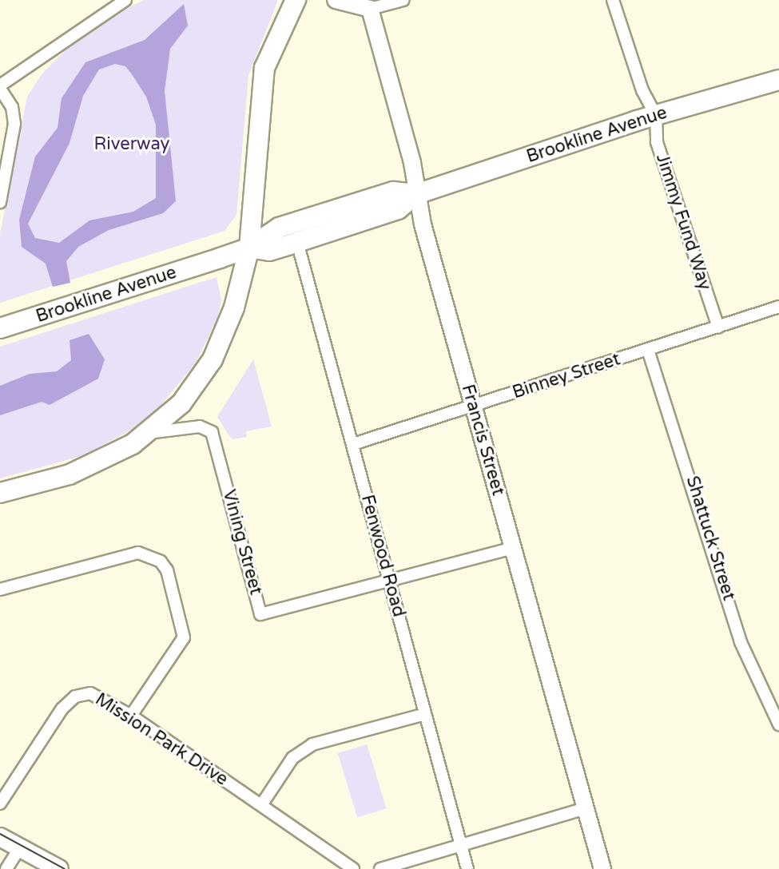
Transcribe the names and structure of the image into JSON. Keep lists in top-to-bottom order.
{
  "streets": {
    "highway": ["Brookline Avenue"],
    "main road": ["Francis Street"],
    "street": [
      "Jimmy Fund Way",
      "Binney Street",
      "Shattuck Street",
      "Vining Street",
      "Fenwood Road",
      "Mission Park Drive"
    ]
  },
  "crossings": [
    ["Brookline Avenue", "Jimmy Fund Way"],
    ["Brookline Avenue", "Francis Street"],
    ["Brookline Avenue", "Fenwood Road"],
    ["Jimmy Fund Way", "Binney Street"],
    ["Binney Street", "Francis Street"],
    ["Binney Street", "Shattuck Street"],
    ["Binney Street", "Fenwood Road"],
    ["Francis Street", "Vining Street"],
    ["Vining Street", "Fenwood Road"]
  ],
  "parks": ["Riverway"]
}
